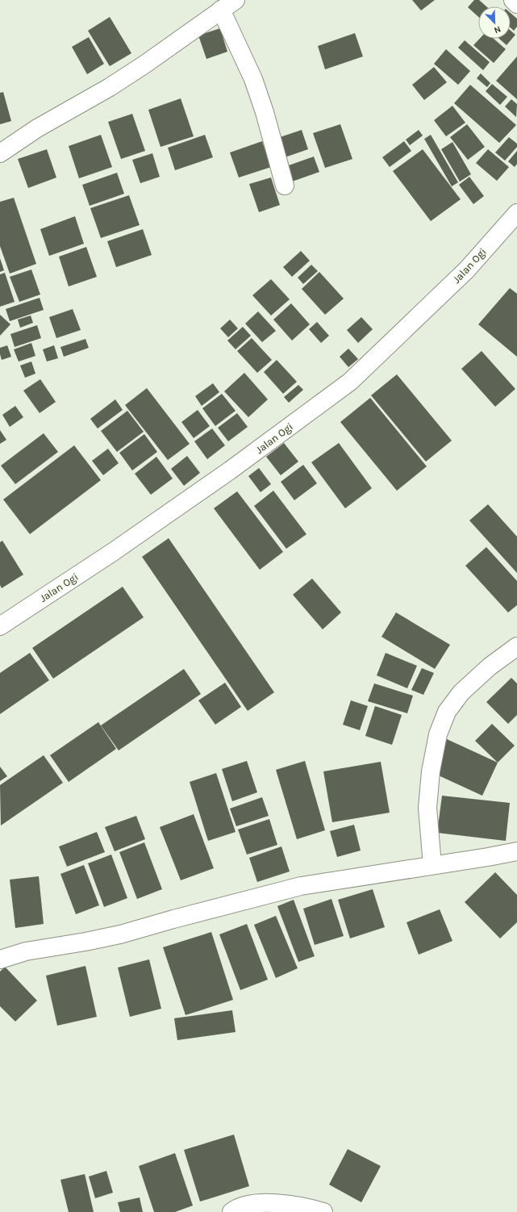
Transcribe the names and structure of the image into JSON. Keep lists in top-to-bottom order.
{
  "streets": {
    "street": ["Jalan Ogi"]
  },
  "north": "bottom right"
}
